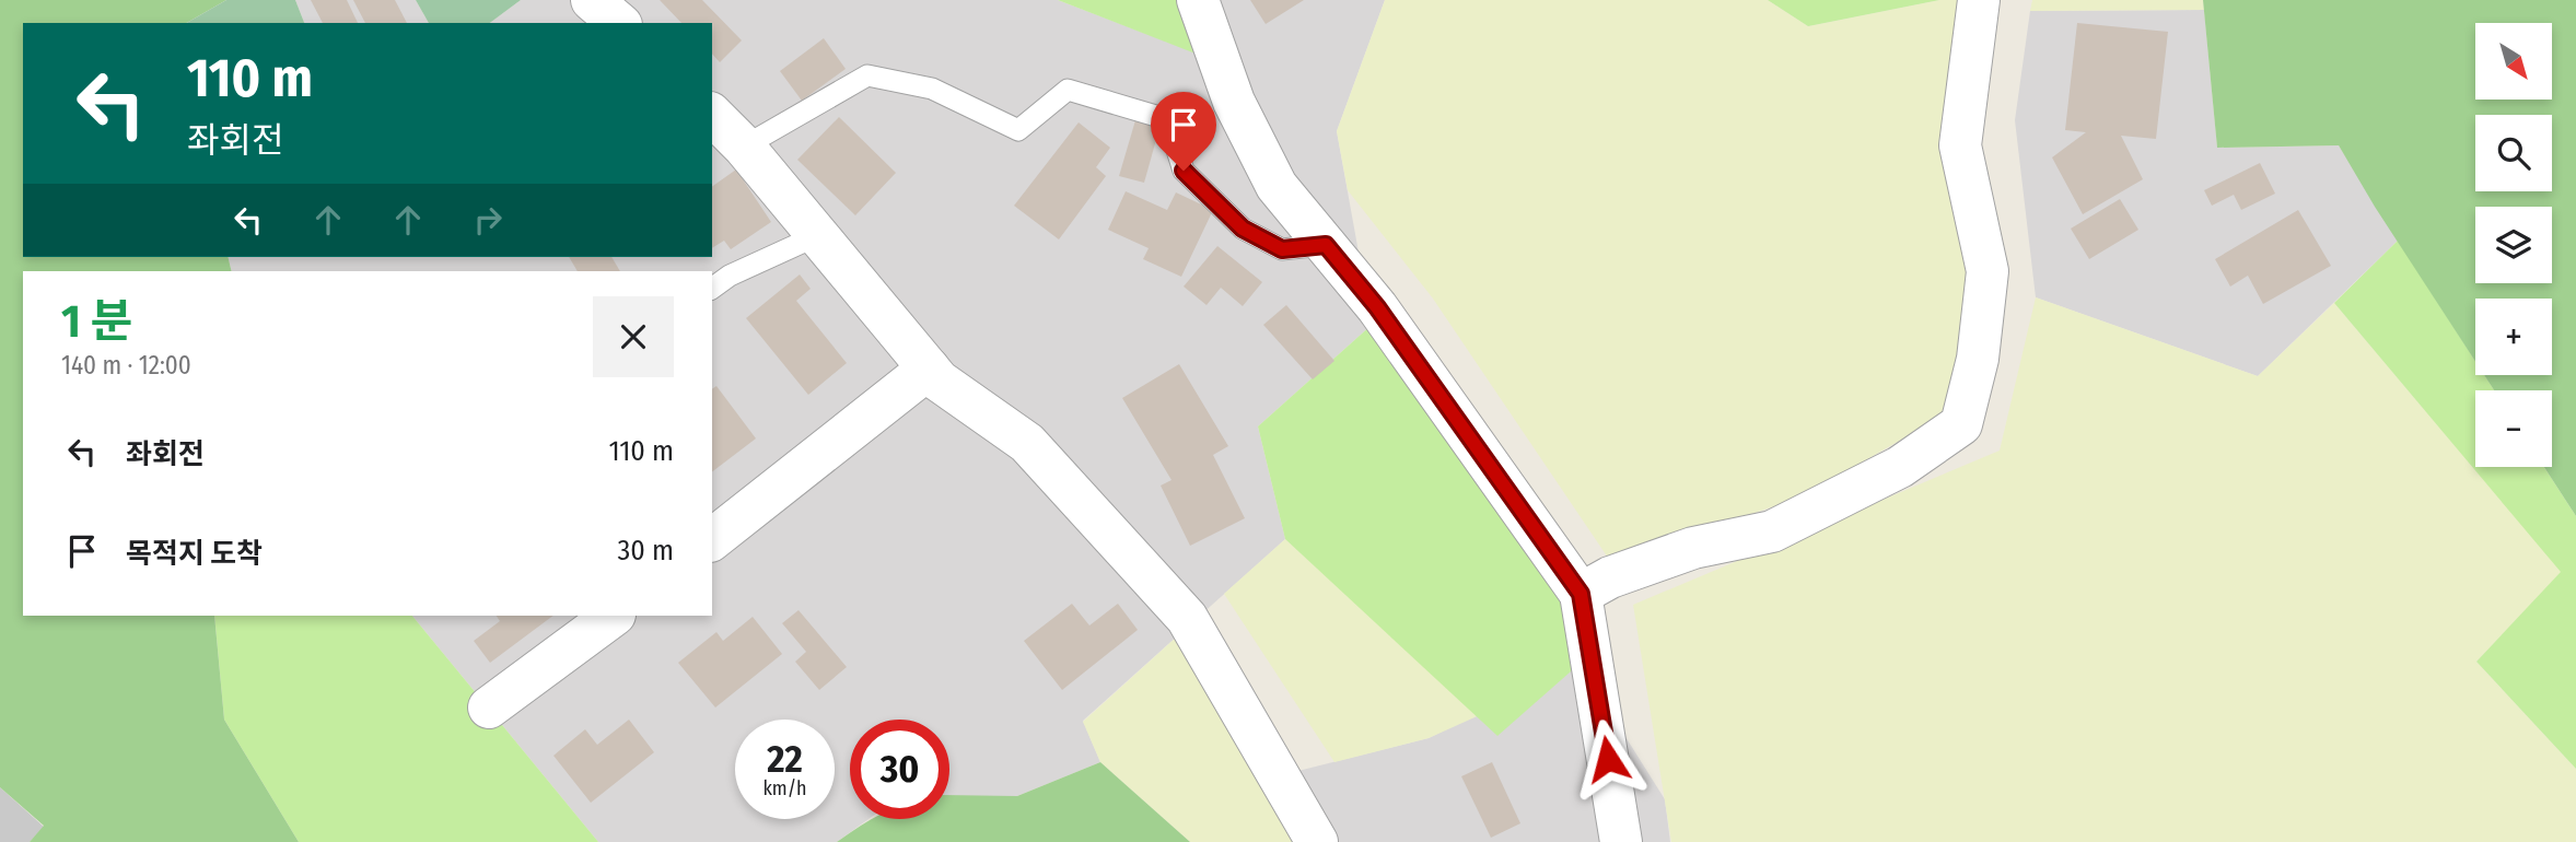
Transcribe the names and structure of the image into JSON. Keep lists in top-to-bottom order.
{
  "north": "bottom right",
  "page": {
    "map_buttons": ["+", "−"],
    "turn": ["110 m", "좌회전"],
    "heading": ["1 분", "140 m · 12:00"],
    "list": [
      {
        "name": "좌회전",
        "value": "110 m"
      },
      {
        "name": "목적지 도착",
        "value": "30 m"
      }
    ],
    "speed": "22 km/h",
    "limit": "30"
  }
}
